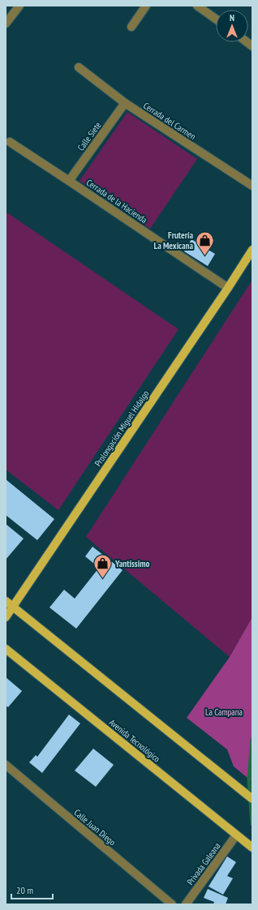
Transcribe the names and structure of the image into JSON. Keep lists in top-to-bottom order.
{
  "streets": {
    "main road": ["Prolongación Miguel Hidalgo", "Avenida Tecnológico"],
    "street": [
      "Cerrada del Carmen",
      "Calle Siete",
      "Cerrada de la Hacienda",
      "Calle Juan Diego",
      "Privada Galeana"
    ]
  },
  "crossings": [
    ["Cerrada del Carmen", "Calle Siete"],
    ["Calle Siete", "Cerrada de la Hacienda"],
    ["Cerrada de la Hacienda", "Prolongación Miguel Hidalgo"],
    ["Avenida Tecnológico", "Privada Galeana"]
  ],
  "parks": ["La Campana"],
  "places": {
    "shop": ["Frutería La Mexicana", "Yantíssimo"]
  },
  "scale_bar": "20 m",
  "north": "top"
}
